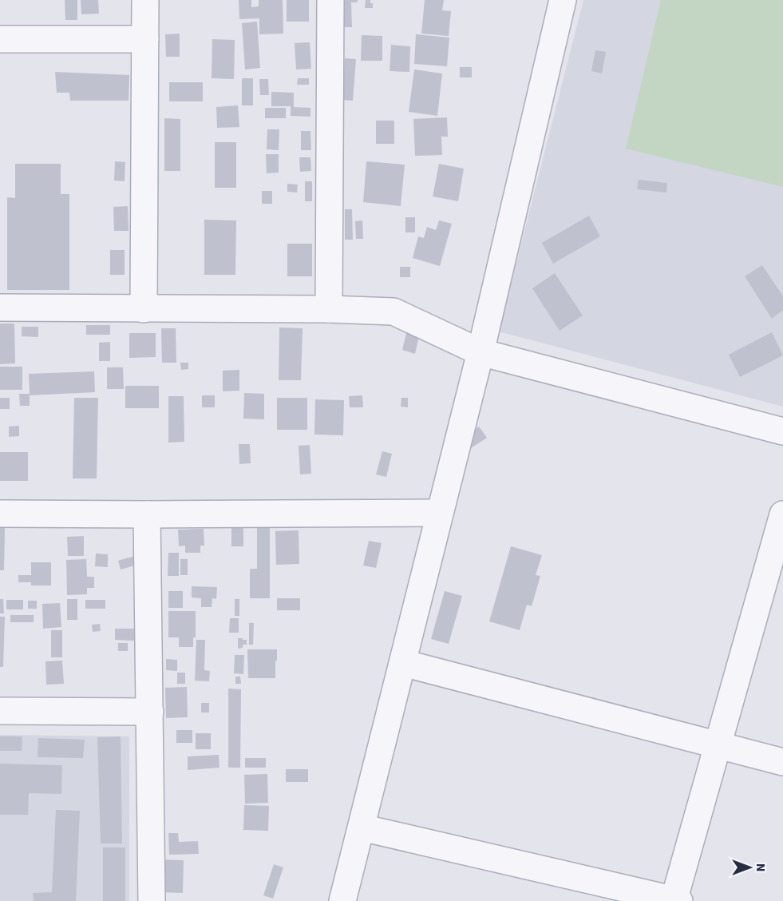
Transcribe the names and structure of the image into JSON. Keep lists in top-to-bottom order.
{
  "north": "right"
}
